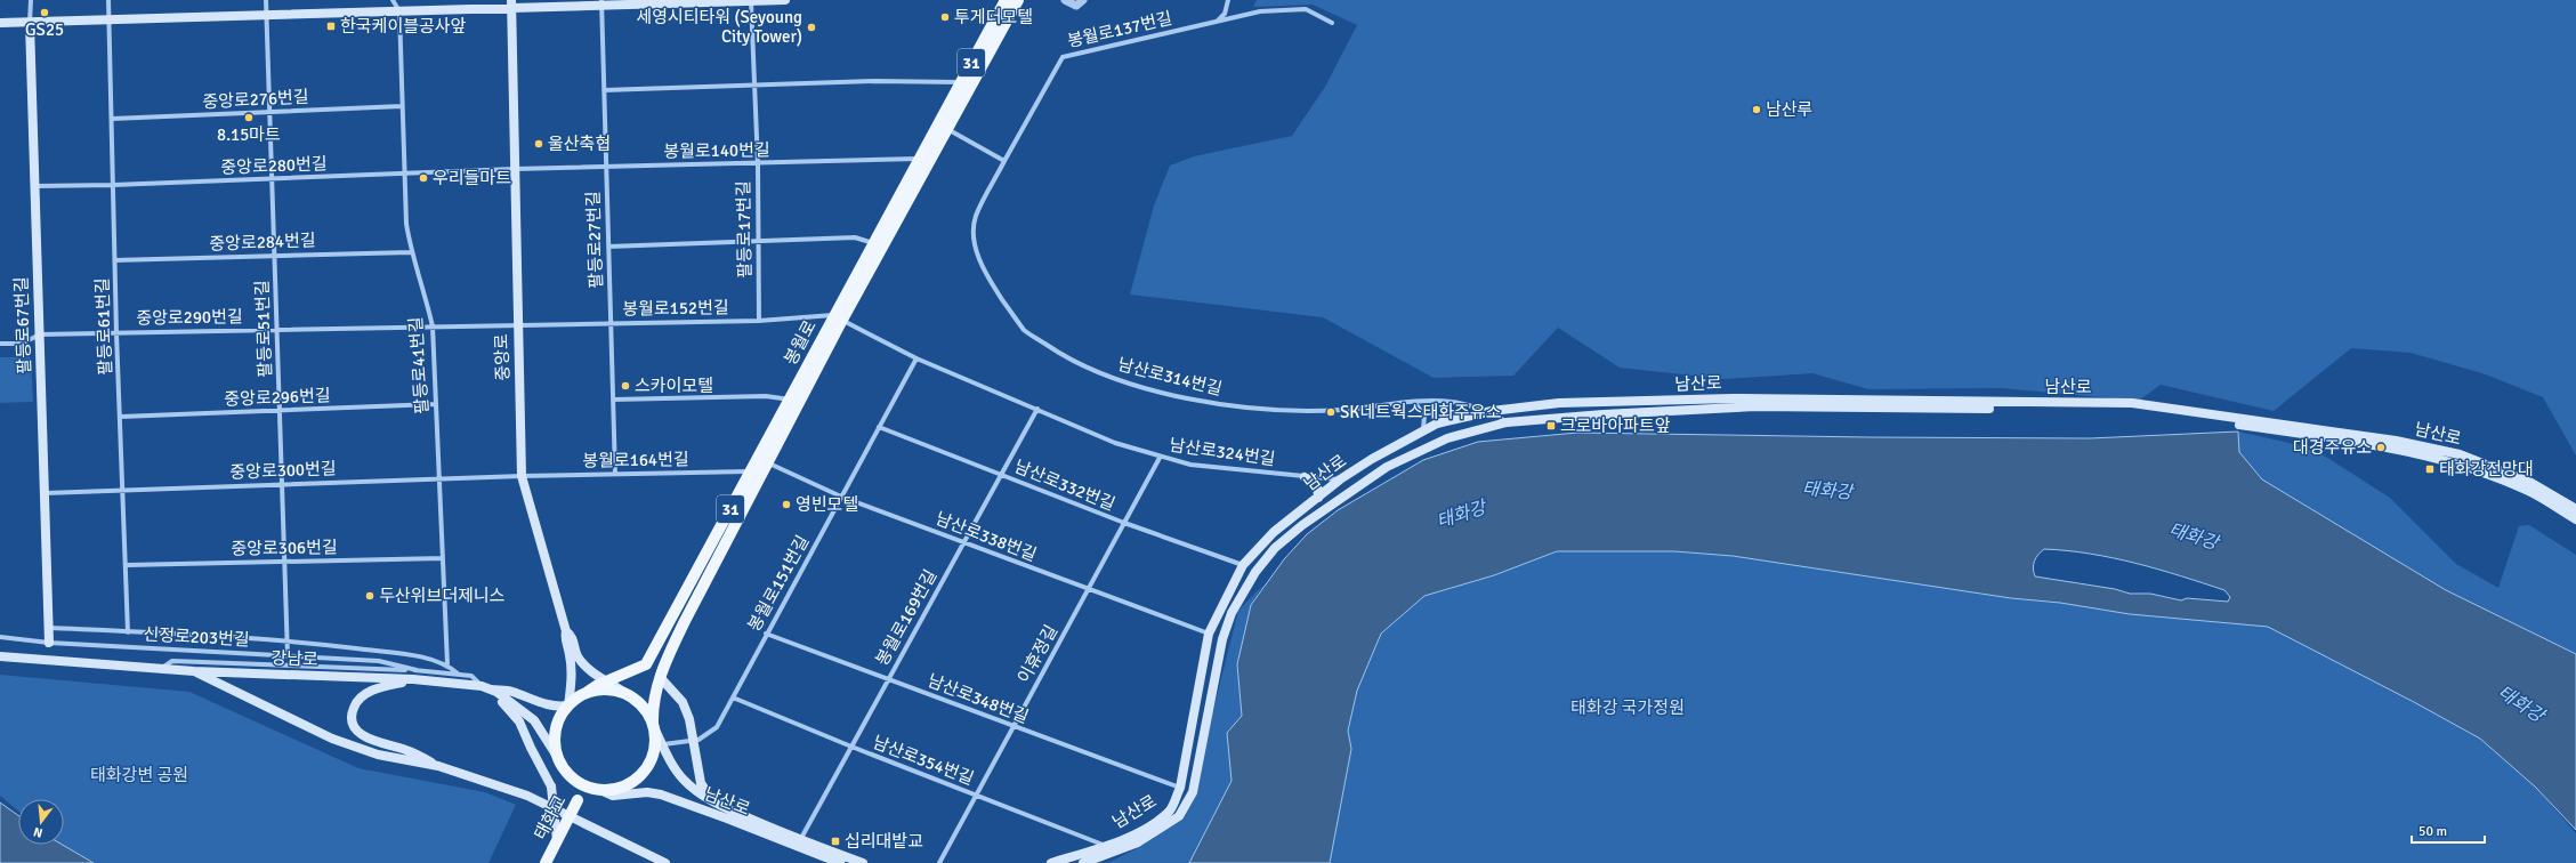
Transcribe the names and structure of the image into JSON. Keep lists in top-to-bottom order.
{
  "streets": {
    "main road": [
      "31",
      "팔등로67번길",
      "봉월로",
      "중앙로",
      "남산로",
      "강남로",
      "태화교"
    ],
    "street": [
      "봉월로137번길",
      "중앙로276번길",
      "봉월로140번길",
      "중앙로280번길",
      "팔등로17번길",
      "팔등로27번길",
      "중앙로284번길",
      "봉월로152번길",
      "중앙로290번길",
      "팔등로61번길",
      "팔등로51번길",
      "팔등로41번길",
      "남산로314번길",
      "중앙로296번길",
      "남산로324번길",
      "봉월로164번길",
      "중앙로300번길",
      "남산로332번길",
      "남산로338번길",
      "중앙로306번길",
      "봉월로151번길",
      "봉월로169번길",
      "신정로203번길",
      "이휴정길",
      "남산로348번길",
      "남산로354번길"
    ]
  },
  "crossings": [
    ["봉월로137번길", "남산로314번길"],
    ["31", "봉월로164번길"],
    ["31", "남산로338번길"],
    ["중앙로276번길", "팔등로61번길"],
    ["중앙로276번길", "팔등로51번길"],
    ["중앙로276번길", "팔등로41번길"],
    ["봉월로140번길", "중앙로280번길"],
    ["봉월로140번길", "팔등로17번길"],
    ["봉월로140번길", "팔등로27번길"],
    ["봉월로140번길", "봉월로"],
    ["봉월로140번길", "중앙로"],
    ["중앙로280번길", "팔등로67번길"],
    ["중앙로280번길", "팔등로61번길"],
    ["중앙로280번길", "팔등로51번길"],
    ["중앙로280번길", "중앙로"],
    ["중앙로280번길", "팔등로41번길"],
    ["팔등로17번길", "봉월로152번길"],
    ["팔등로27번길", "봉월로152번길"],
    ["팔등로27번길", "봉월로164번길"],
    ["중앙로284번길", "팔등로61번길"],
    ["중앙로284번길", "팔등로51번길"],
    ["중앙로284번길", "팔등로41번길"],
    ["봉월로152번길", "중앙로290번길"],
    ["봉월로152번길", "봉월로"],
    ["봉월로152번길", "중앙로"],
    ["중앙로290번길", "팔등로67번길"],
    ["중앙로290번길", "팔등로61번길"],
    ["중앙로290번길", "팔등로51번길"],
    ["중앙로290번길", "중앙로"],
    ["중앙로290번길", "팔등로41번길"],
    ["팔등로67번길", "중앙로300번길"],
    ["팔등로67번길", "신정로203번길"],
    ["팔등로61번길", "중앙로296번길"],
    ["팔등로61번길", "중앙로300번길"],
    ["팔등로61번길", "중앙로306번길"],
    ["팔등로51번길", "중앙로296번길"],
    ["팔등로51번길", "중앙로300번길"],
    ["팔등로51번길", "중앙로306번길"],
    ["팔등로51번길", "신정로203번길"],
    ["중앙로", "남산로"],
    ["중앙로", "봉월로164번길"],
    ["중앙로", "중앙로300번길"],
    ["중앙로", "봉월로151번길"],
    ["중앙로", "강남로"],
    ["중앙로", "태화교"],
    ["팔등로41번길", "중앙로296번길"],
    ["팔등로41번길", "중앙로300번길"],
    ["팔등로41번길", "중앙로306번길"],
    ["남산로314번길", "남산로"],
    ["남산로", "남산로324번길"],
    ["남산로", "남산로332번길"],
    ["남산로", "남산로338번길"],
    ["남산로", "봉월로151번길"],
    ["남산로", "봉월로169번길"],
    ["남산로", "강남로"],
    ["남산로", "남산로348번길"],
    ["남산로", "남산로354번길"],
    ["남산로", "태화교"],
    ["남산로324번길", "봉월로151번길"],
    ["남산로324번길", "봉월로169번길"],
    ["남산로324번길", "이휴정길"],
    ["봉월로164번길", "중앙로300번길"],
    ["남산로332번길", "봉월로151번길"],
    ["남산로332번길", "봉월로169번길"],
    ["남산로332번길", "이휴정길"],
    ["남산로338번길", "봉월로151번길"],
    ["남산로338번길", "봉월로169번길"],
    ["남산로338번길", "이휴정길"],
    ["봉월로151번길", "강남로"],
    ["봉월로151번길", "남산로348번길"],
    ["봉월로151번길", "남산로354번길"],
    ["봉월로151번길", "태화교"],
    ["봉월로169번길", "남산로348번길"],
    ["봉월로169번길", "남산로354번길"],
    ["신정로203번길", "강남로"],
    ["이휴정길", "남산로348번길"],
    ["이휴정길", "남산로354번길"],
    ["강남로", "태화교"]
  ],
  "water": ["태화강"],
  "parks": ["태화강 국가정원", "태화강변 공원"],
  "places": {
    "other": [
      "GS25",
      "투게더모텔",
      "세영시티타워 (Seyoung City Tower)",
      "남산루",
      "8.15마트",
      "울산축협",
      "우리들마트",
      "스카이모텔",
      "SK네트웍스태화주유소",
      "대경주유소",
      "영빈모텔",
      "두산위브더제니스"
    ],
    "transit": [
      "한국케이블공사앞",
      "크로바아파트앞",
      "태화강전망대",
      "십리대밭교"
    ]
  },
  "scale_bar": "50 m",
  "north": "bottom"
}
